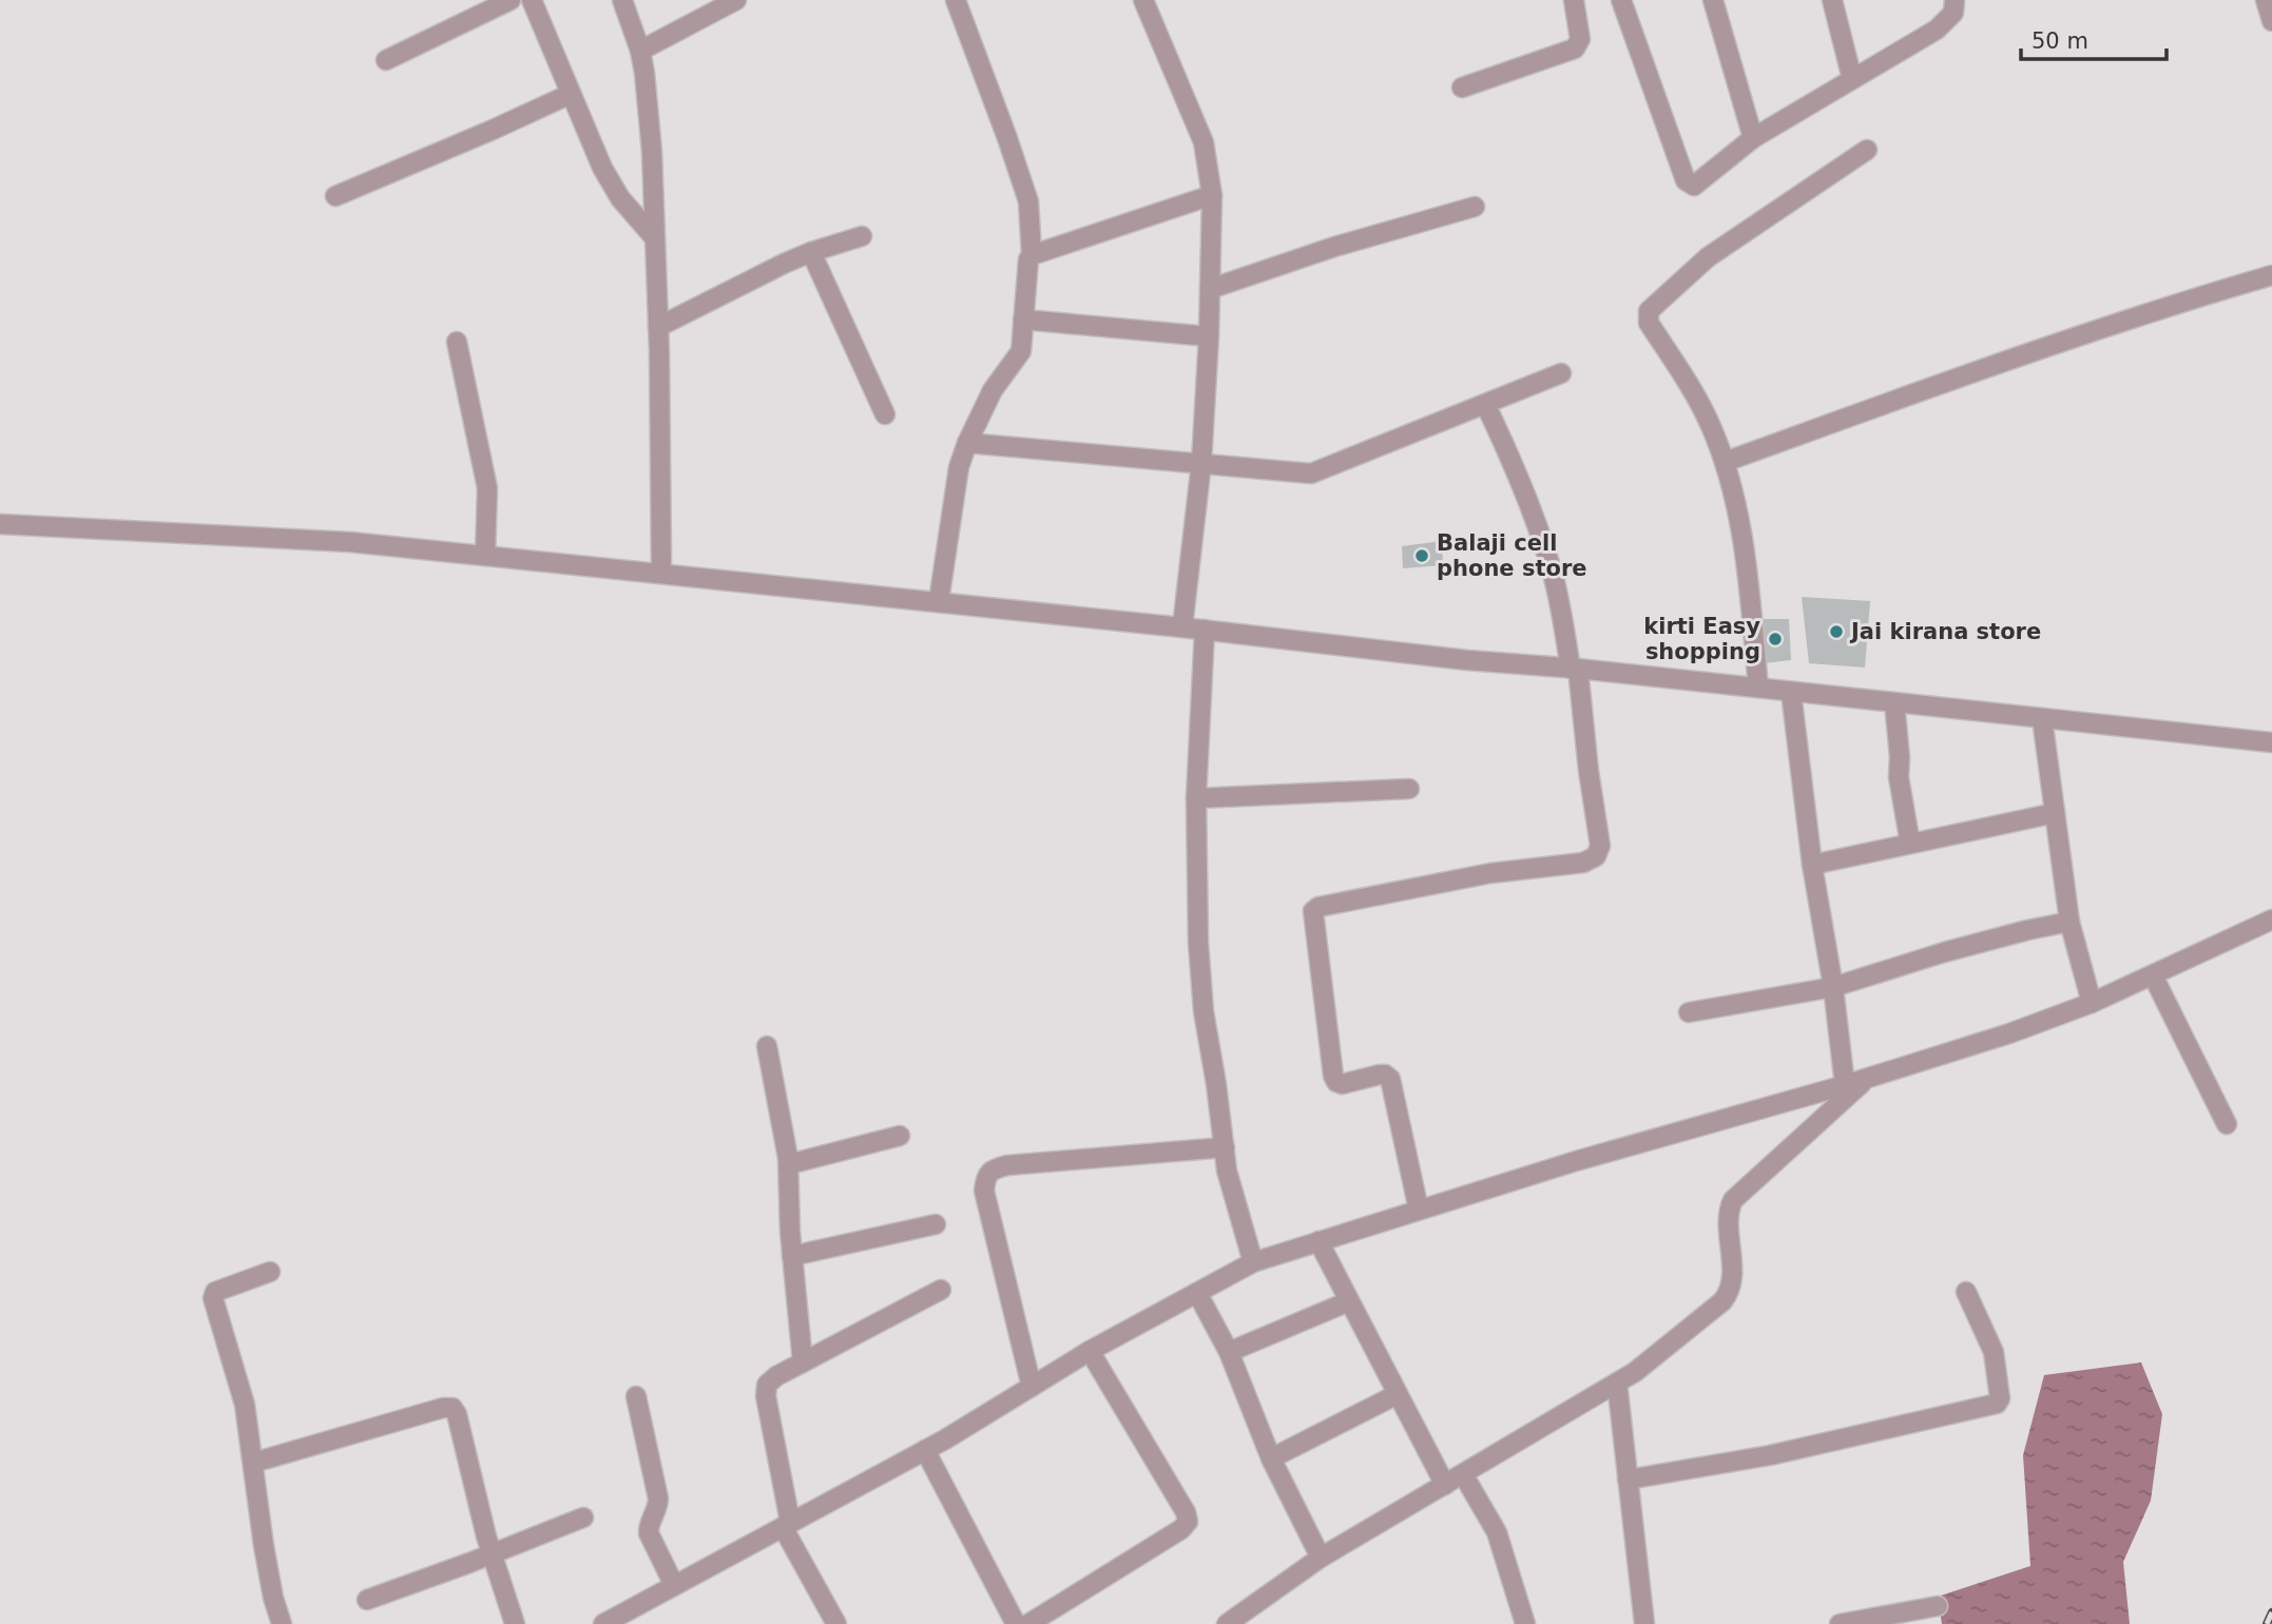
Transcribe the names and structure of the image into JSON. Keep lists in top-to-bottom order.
{
  "places": ["Balaji cell phone store", "Jai kirana store", "kirti Easy shopping"],
  "scale_bar": "50 m"
}
